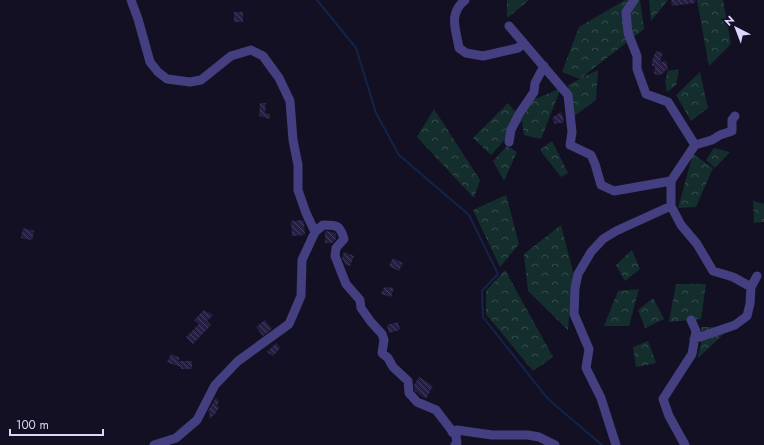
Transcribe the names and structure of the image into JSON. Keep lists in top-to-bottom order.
{
  "scale_bar": "100 m",
  "north": "top left"
}
